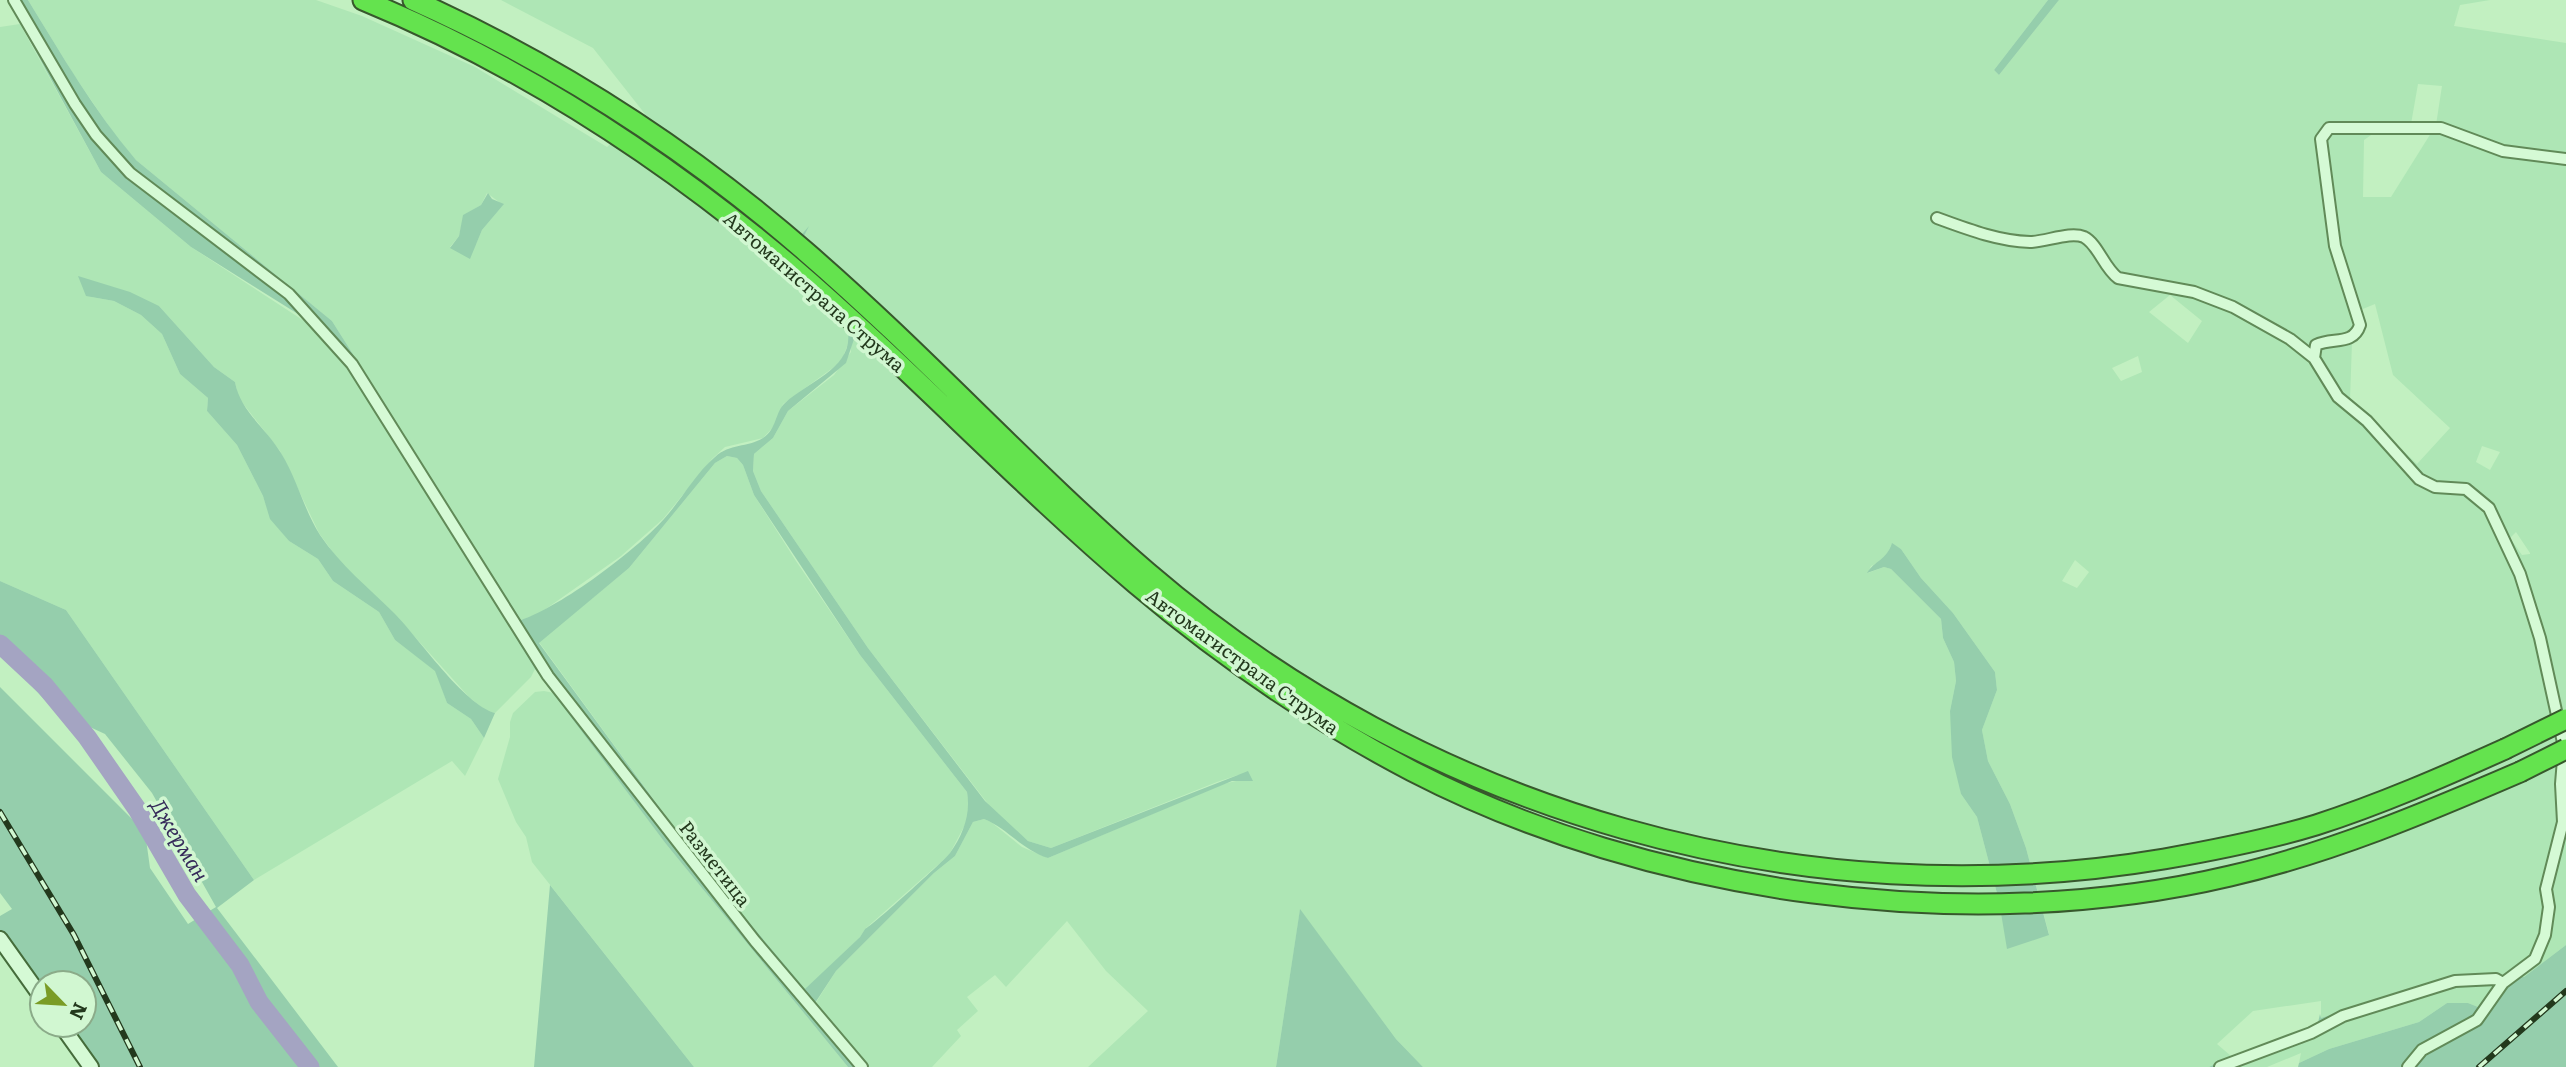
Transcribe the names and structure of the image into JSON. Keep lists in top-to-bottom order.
{
  "streets": {
    "highway": ["Автомагистрала Струма"],
    "street": ["Разметица"]
  },
  "water": ["Джерман"],
  "north": "bottom right"
}
